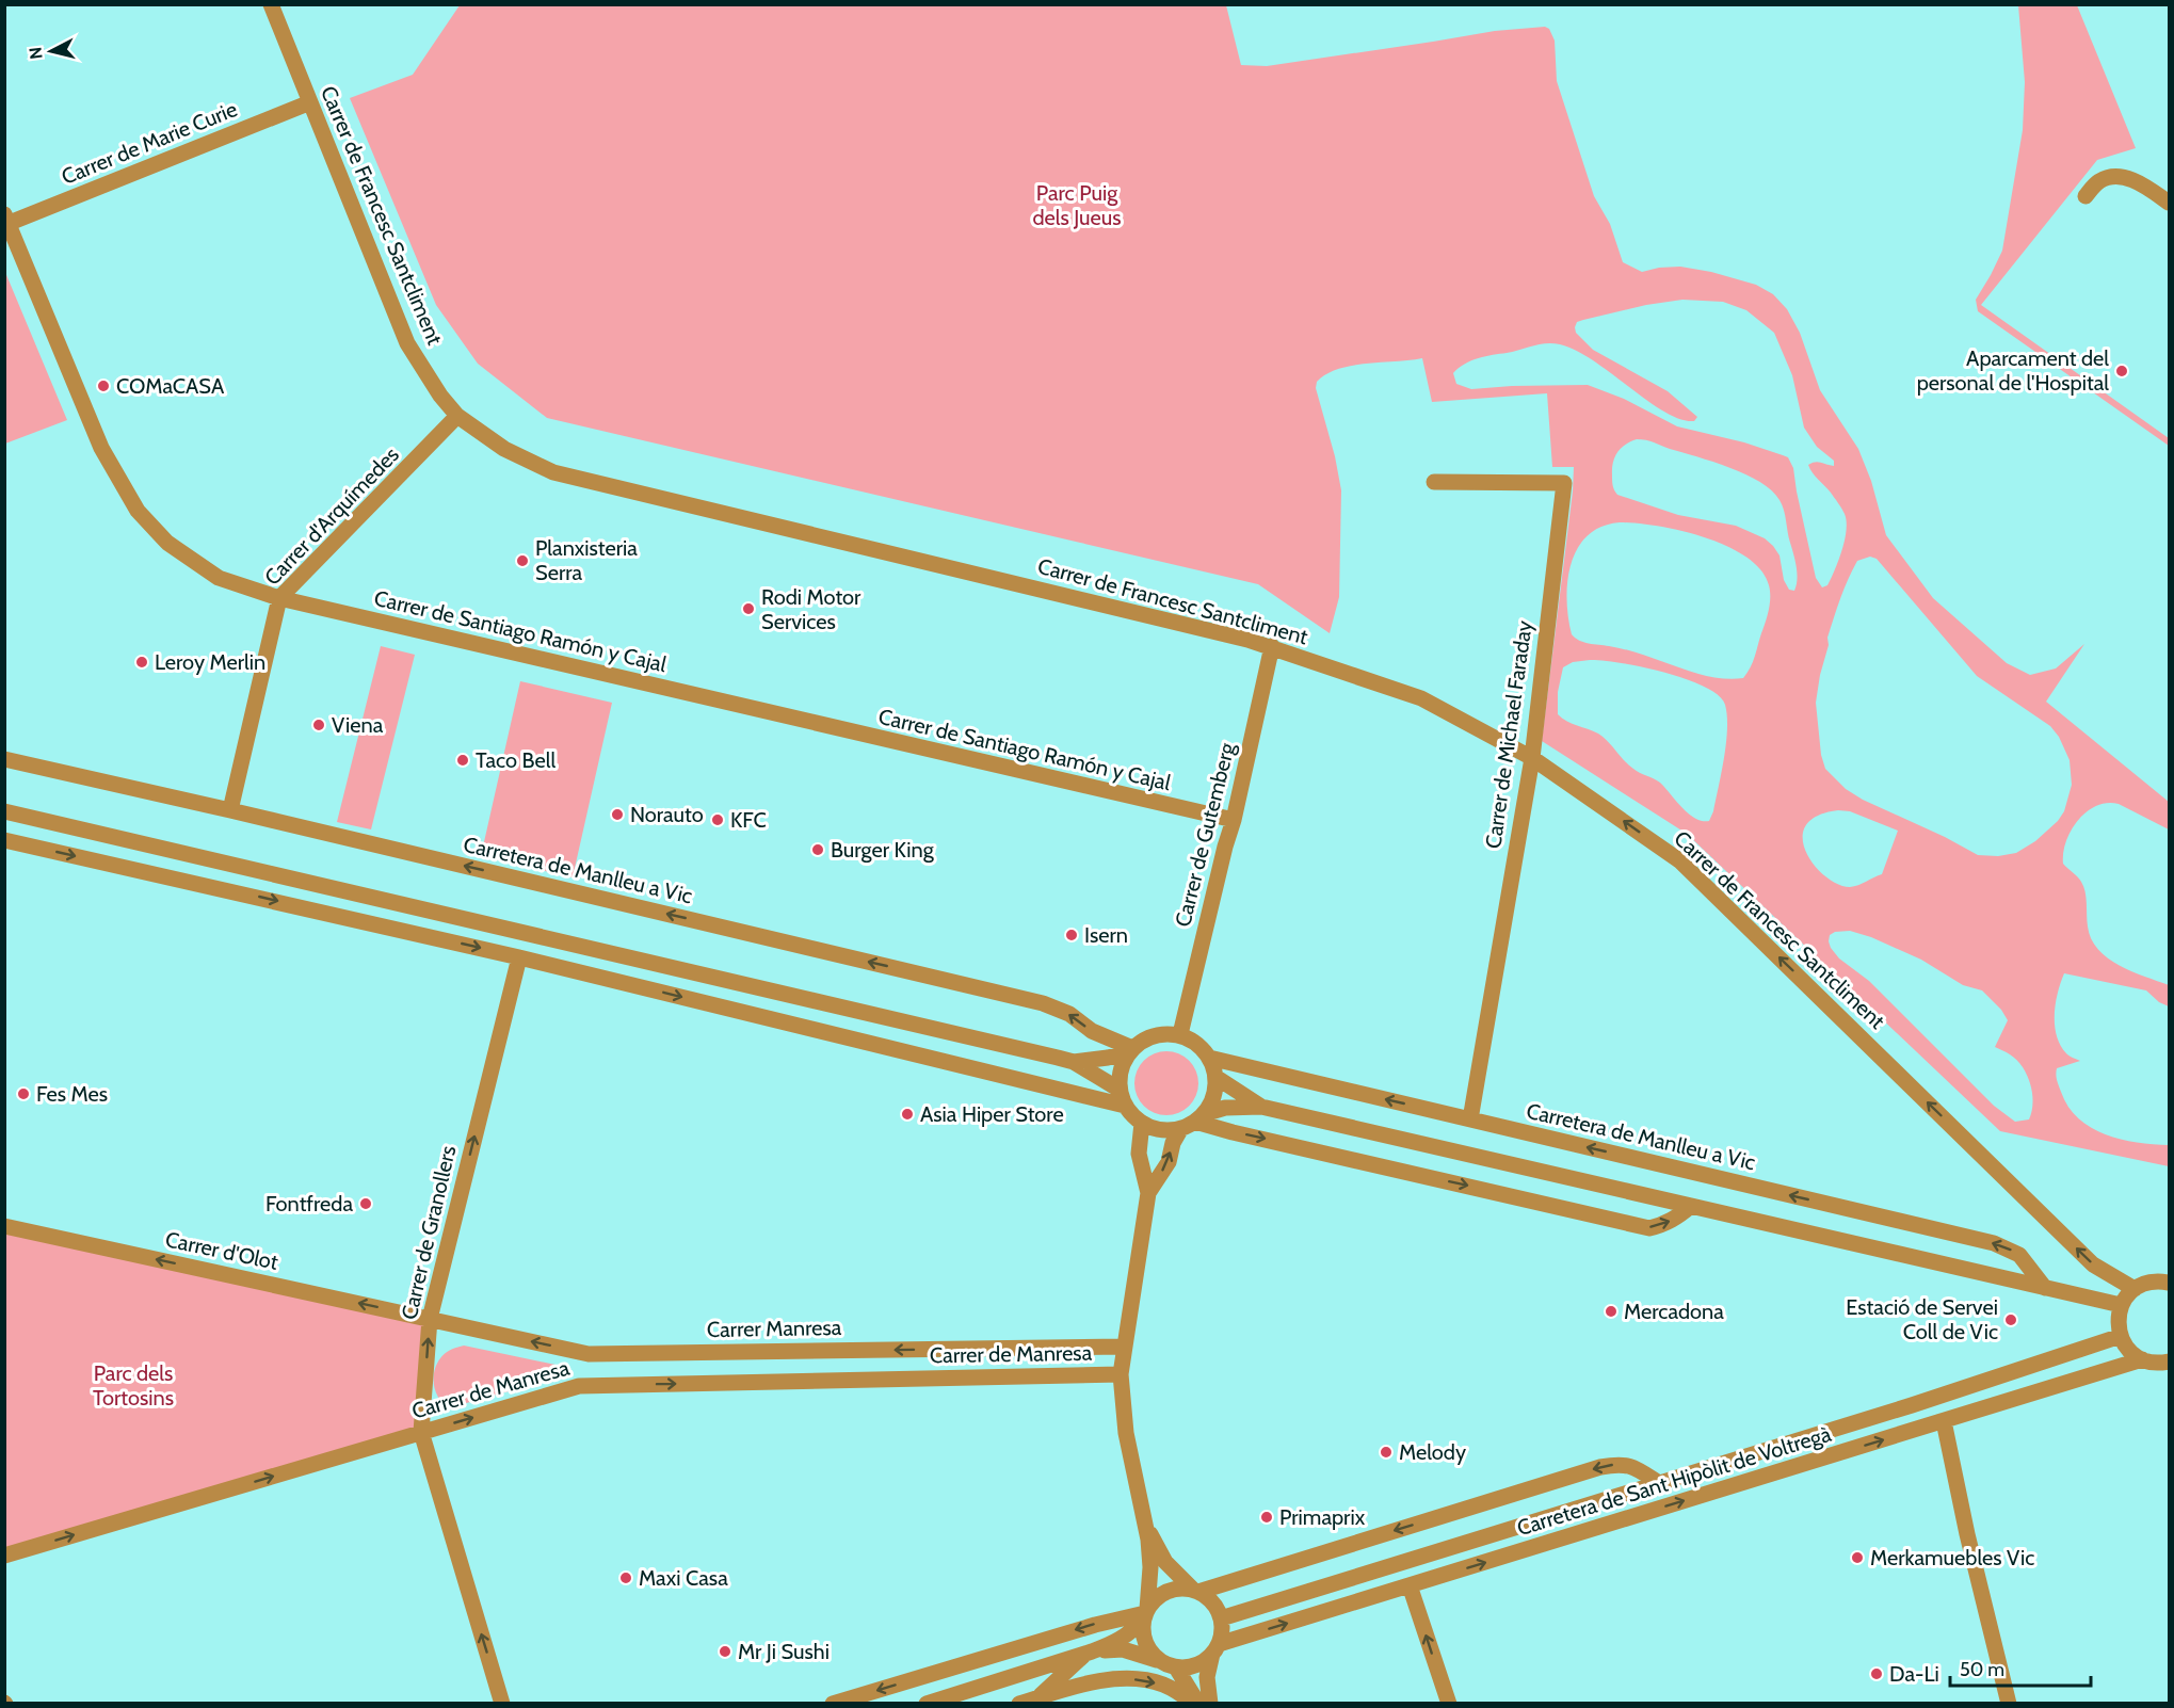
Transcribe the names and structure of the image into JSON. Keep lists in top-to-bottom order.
{
  "streets": {
    "street": [
      "Carrer de Marie Curie",
      "Carrer de Francesc Santcliment",
      "Carrer d'Arquímedes",
      "Carrer de Santiago Ramón y Cajal",
      "Carrer de Michael Faraday",
      "Carrer de Gutemberg",
      "Carretera de Manlleu a Vic",
      "Carrer de Granollers",
      "Carrer d'Olot",
      "Carrer Manresa",
      "Carrer de Manresa",
      "Carretera de Sant Hipòlit de Voltregà"
    ]
  },
  "crossings": [
    ["Carrer de Marie Curie", "Carrer de Francesc Santcliment"],
    ["Carrer de Marie Curie", "Carrer de Santiago Ramón y Cajal"],
    ["Carrer de Francesc Santcliment", "Carrer d'Arquímedes"],
    ["Carrer de Francesc Santcliment", "Carrer de Michael Faraday"],
    ["Carrer de Francesc Santcliment", "Carrer de Gutemberg"],
    ["Carrer d'Arquímedes", "Carrer de Santiago Ramón y Cajal"],
    ["Carrer d'Arquímedes", "Carretera de Manlleu a Vic"],
    ["Carrer de Santiago Ramón y Cajal", "Carrer de Gutemberg"],
    ["Carrer de Michael Faraday", "Carretera de Manlleu a Vic"],
    ["Carrer de Gutemberg", "Carretera de Manlleu a Vic"],
    ["Carrer de Granollers", "Carrer d'Olot"],
    ["Carrer de Granollers", "Carrer Manresa"],
    ["Carrer de Granollers", "Carrer de Manresa"],
    ["Carrer d'Olot", "Carrer Manresa"]
  ],
  "one_way": [
    "Carrer de Granollers",
    "Carrer d'Olot",
    "Carrer Manresa",
    "Carrer de Manresa"
  ],
  "parks": ["Parc Puig dels Jueus", "Parc dels Tortosins"],
  "places": [
    "Aparcament del personal de l'Hospital",
    "COMaCASA",
    "Planxisteria Serra",
    "Rodi Motor Services",
    "Leroy Merlin",
    "Viena",
    "Taco Bell",
    "Norauto",
    "KFC",
    "Burger King",
    "Isern",
    "Fes Mes",
    "Asia Hiper Store",
    "Fontfreda",
    "Mercadona",
    "Estació de Servei Coll de Vic",
    "Melody",
    "Primaprix",
    "Merkamuebles Vic",
    "Maxi Casa",
    "Mr Ji Sushi",
    "Da-Li"
  ],
  "scale_bar": "50 m",
  "north": "left"
}
